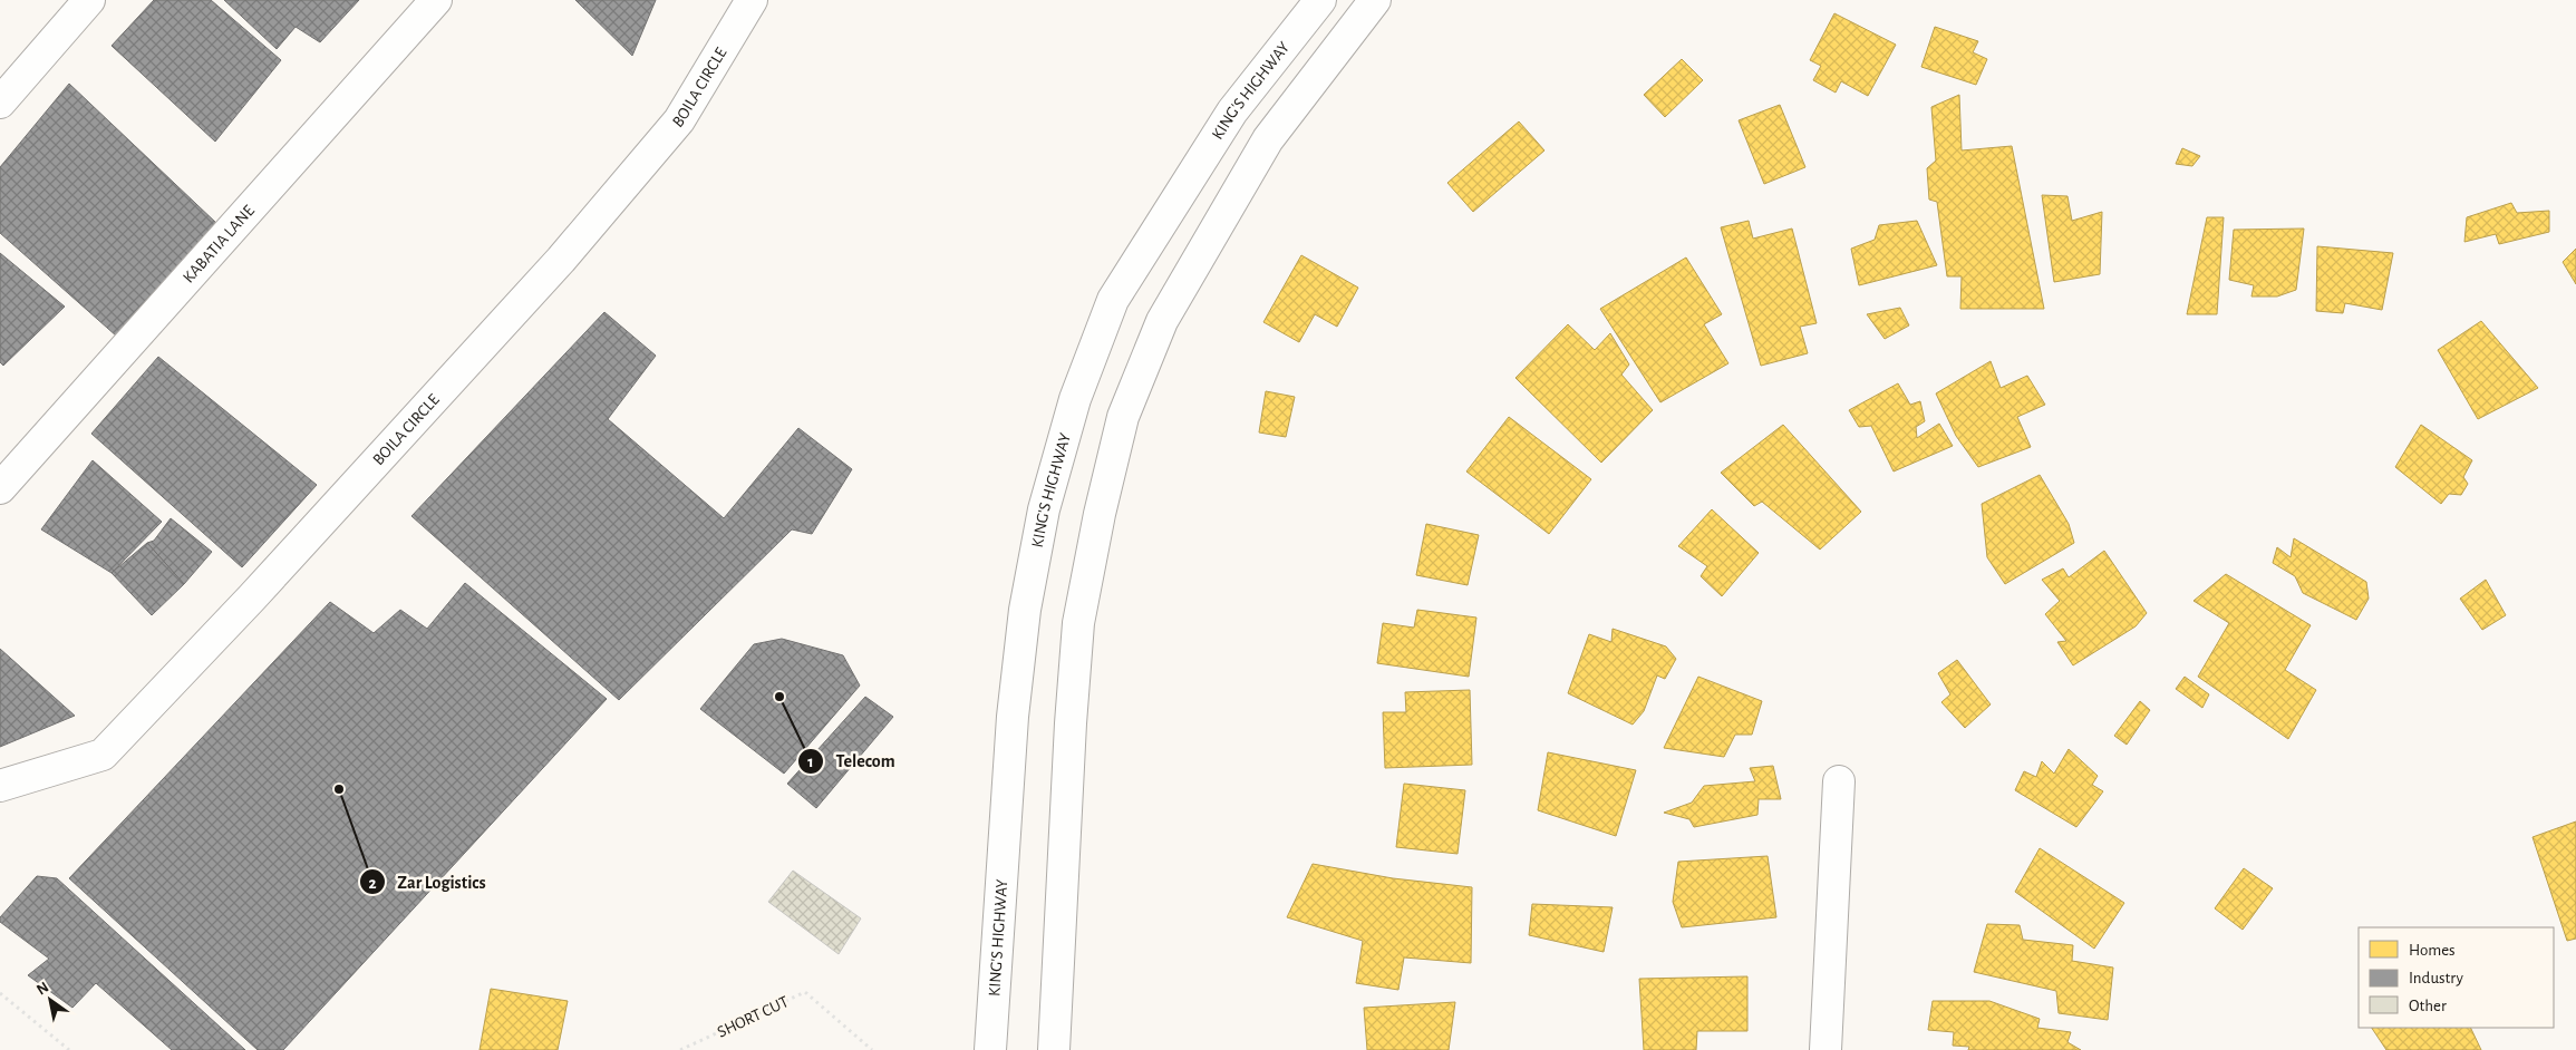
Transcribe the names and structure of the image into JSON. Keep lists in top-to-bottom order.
{
  "streets": {
    "main road": ["BOILA CIRCLE", "KING'S HIGHWAY", "KABATIA LANE"],
    "path": ["SHORT CUT"]
  },
  "places": ["Telecom", "Zar Logistics"],
  "legend": ["Homes", "Industry", "Other"],
  "north": "top left"
}
